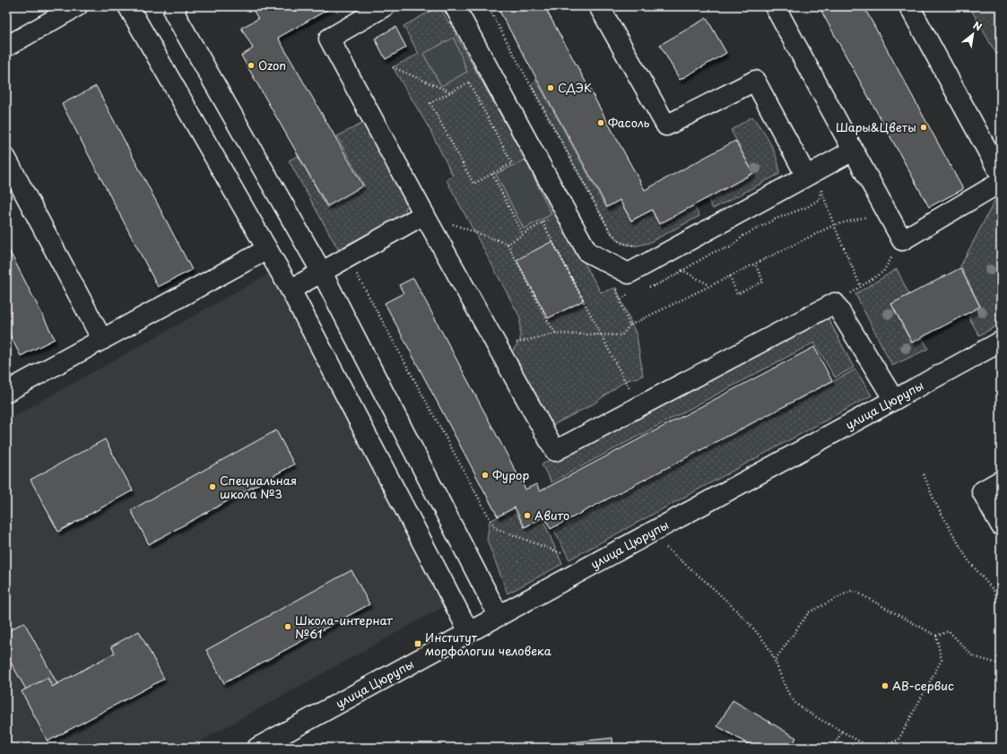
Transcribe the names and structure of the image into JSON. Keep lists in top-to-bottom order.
{
  "streets": {
    "street": ["улица Цюрупы"]
  },
  "places": {
    "other": [
      "Ozon",
      "СДЭК",
      "Фасоль",
      "Шары&Цветы",
      "Фурор",
      "Специальная школа №3",
      "Авито",
      "Школа-интернат №61",
      "АВ-сервис"
    ],
    "transit": ["Институт морфологии человека"]
  },
  "north": "top right"
}
